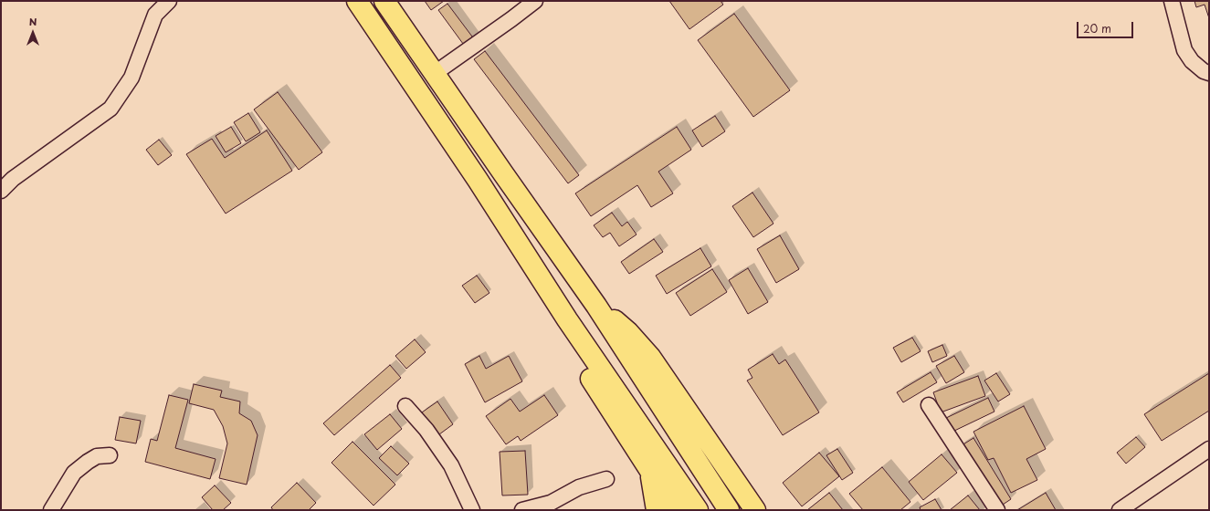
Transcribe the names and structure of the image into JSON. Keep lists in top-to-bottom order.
{
  "scale_bar": "20 m",
  "north": "top"
}
